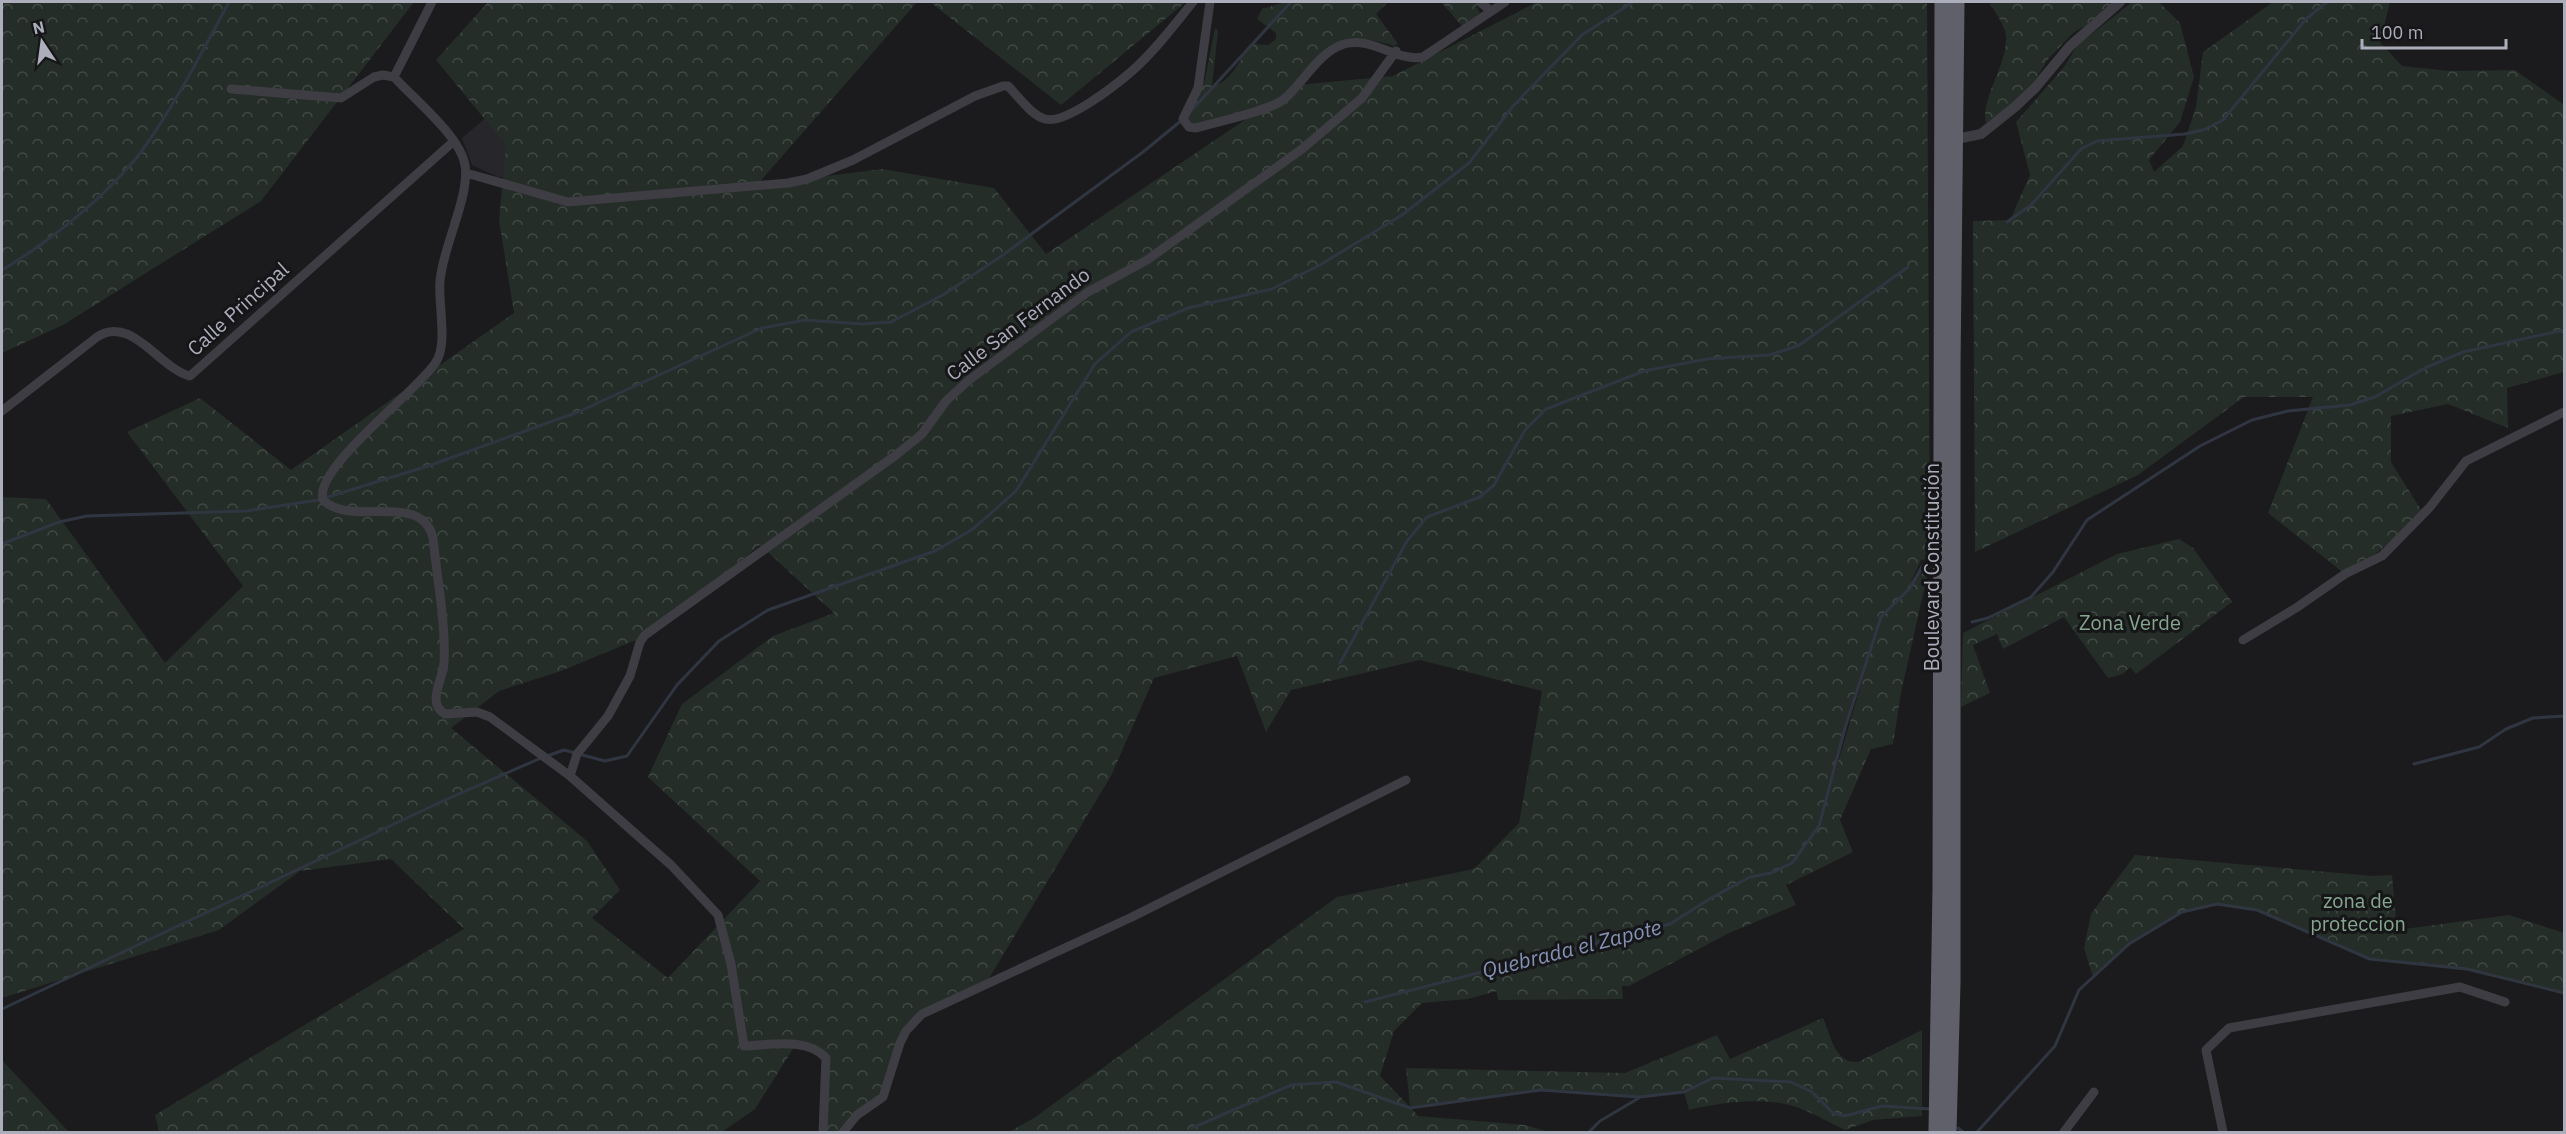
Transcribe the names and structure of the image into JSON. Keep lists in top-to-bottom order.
{
  "streets": {
    "highway": ["Boulevard Constitución"],
    "street": ["Calle Principal", "Calle San Fernando"]
  },
  "water": ["Quebrada el Zapote"],
  "parks": ["Zona Verde", "zona de proteccion"],
  "scale_bar": "100 m",
  "north": "top"
}
